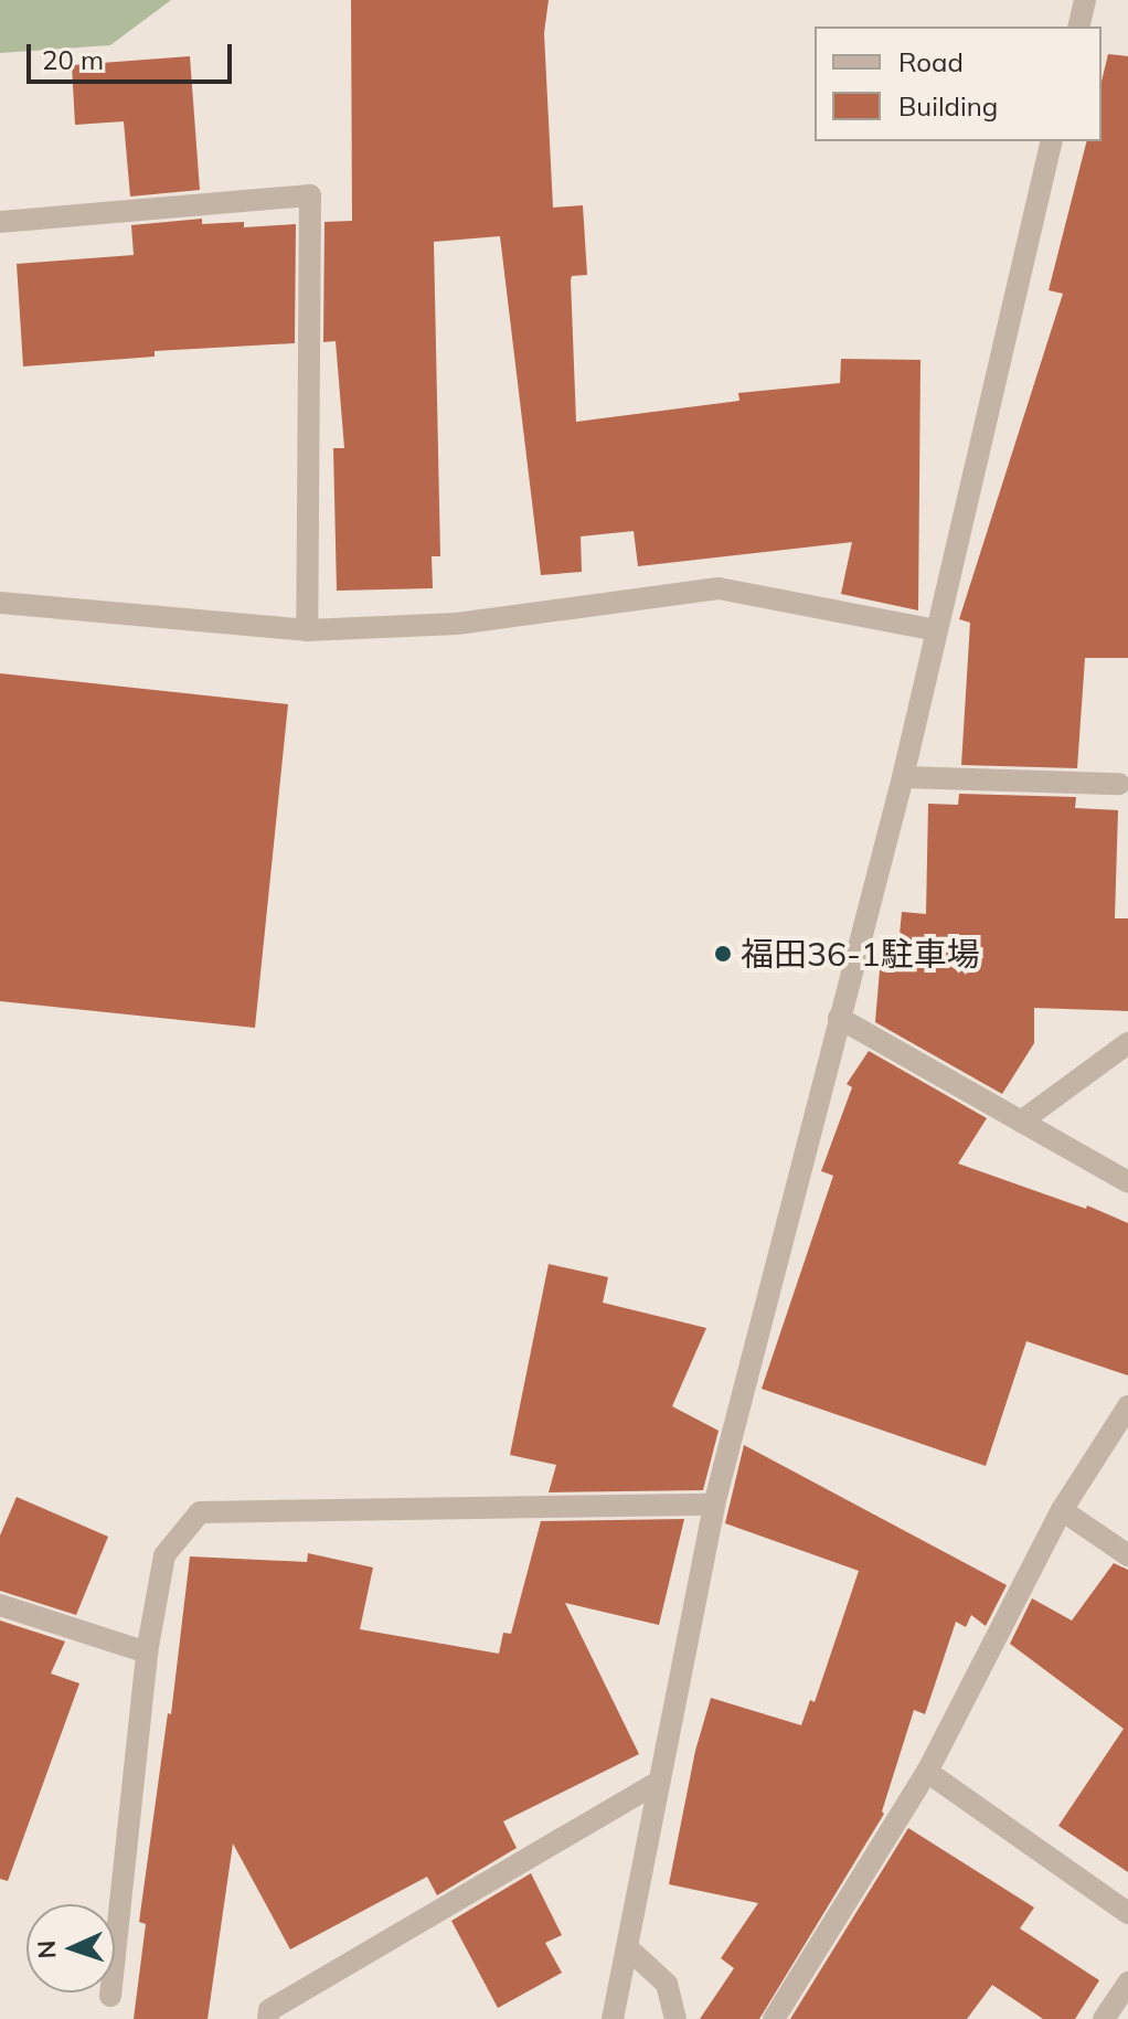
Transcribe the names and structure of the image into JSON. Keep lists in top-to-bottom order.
{
  "places": ["福田36-1駐車場"],
  "legend": ["Road", "Building"],
  "scale_bar": "20 m",
  "north": "left"
}
